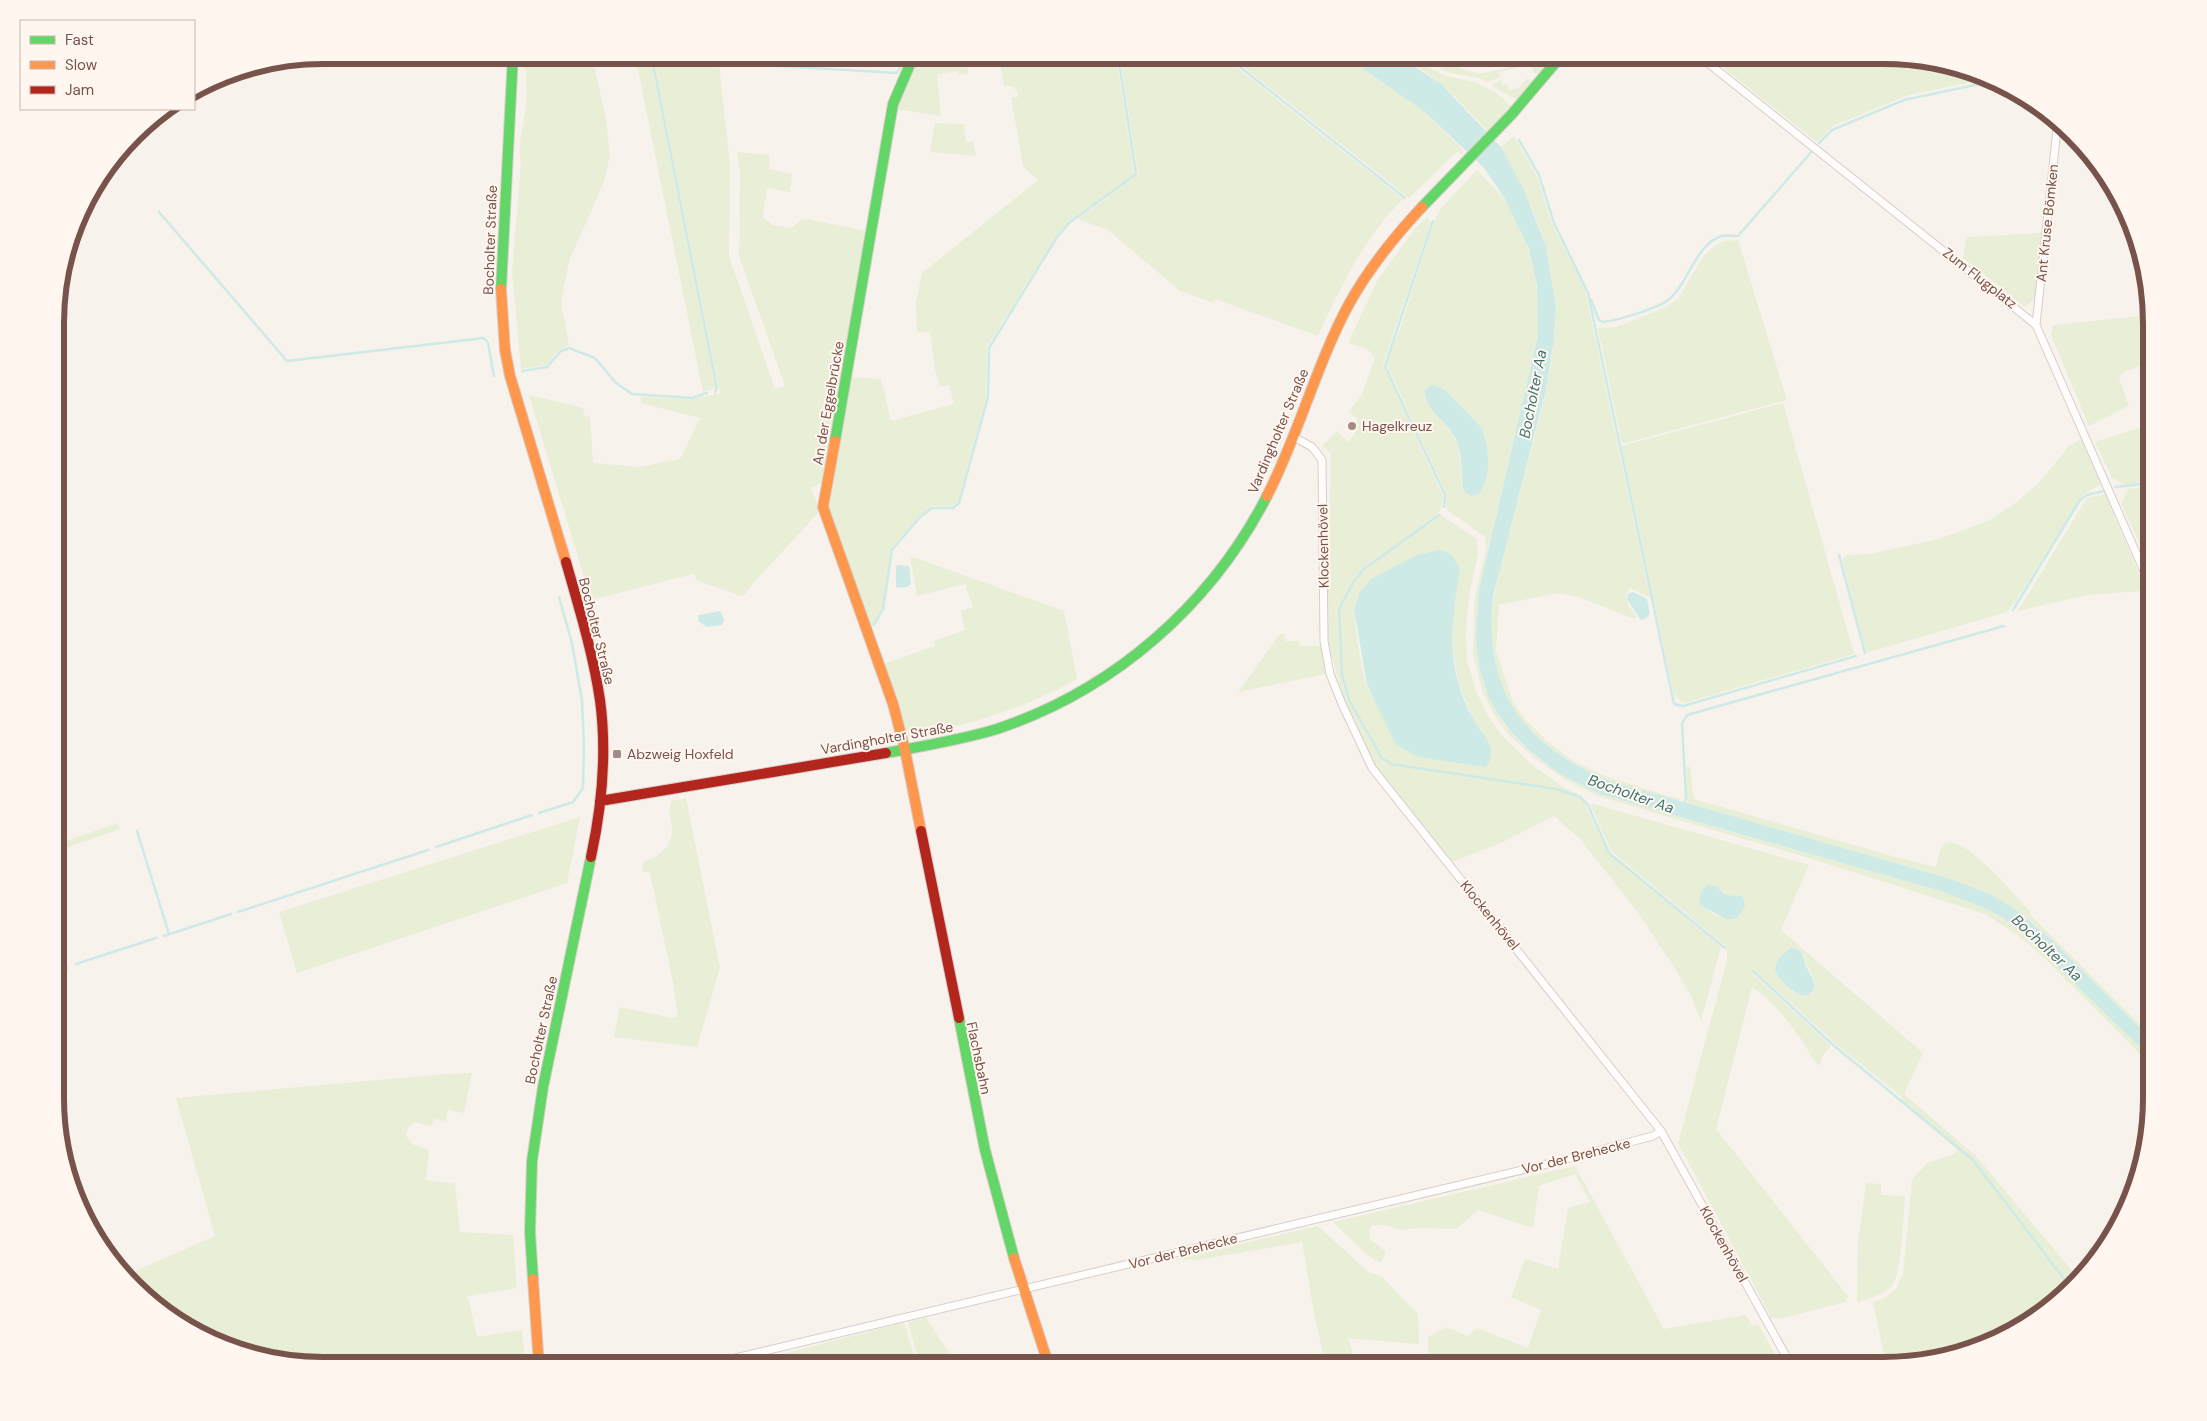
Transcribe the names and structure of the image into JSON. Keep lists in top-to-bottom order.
{
  "streets": {
    "street": [
      "Ant Kruse Bömken",
      "Bocholter Straße",
      "Zum Flugplatz",
      "An der Eggelbrücke",
      "Vardingholter Straße",
      "Klockenhövel",
      "Flachsbahn",
      "Vor der Brehecke"
    ]
  },
  "crossings": [
    ["Ant Kruse Bömken", "Zum Flugplatz"],
    ["Bocholter Straße", "Vardingholter Straße"],
    ["An der Eggelbrücke", "Vardingholter Straße"],
    ["An der Eggelbrücke", "Flachsbahn"],
    ["Vardingholter Straße", "Klockenhövel"],
    ["Vardingholter Straße", "Flachsbahn"],
    ["Klockenhövel", "Vor der Brehecke"],
    ["Flachsbahn", "Vor der Brehecke"]
  ],
  "water": ["Bocholter Aa"],
  "places": {
    "other": ["Hagelkreuz"],
    "transit": ["Abzweig Hoxfeld"]
  },
  "legend": ["Fast", "Slow", "Jam"]
}
